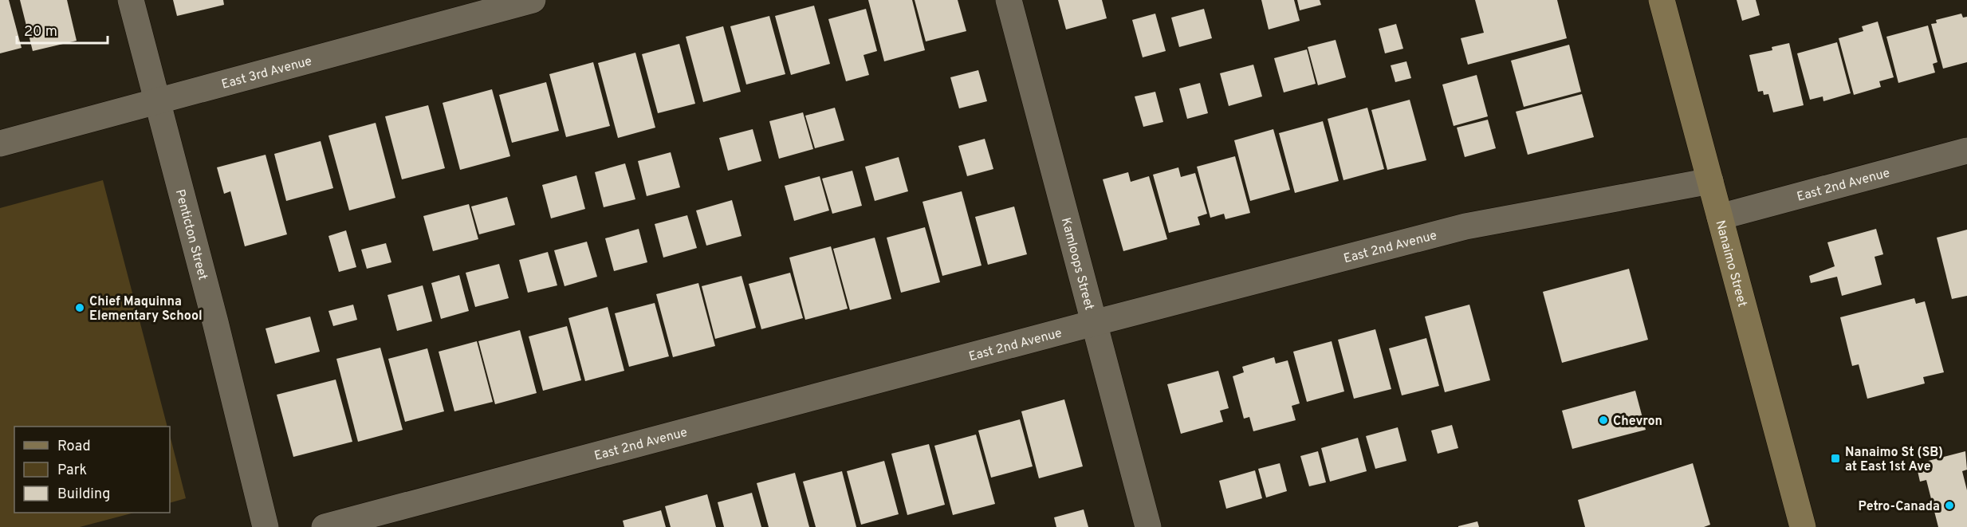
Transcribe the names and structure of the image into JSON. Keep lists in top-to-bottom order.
{
  "streets": {
    "main road": ["Nanaimo Street"],
    "street": [
      "East 3rd Avenue",
      "East 2nd Avenue",
      "Penticton Street",
      "Kamloops Street"
    ]
  },
  "crossings": [
    ["East 3rd Avenue", "Penticton Street"],
    ["East 2nd Avenue", "Nanaimo Street"],
    ["East 2nd Avenue", "Kamloops Street"]
  ],
  "places": {
    "other": ["Chief Maquinna Elementary School", "Chevron", "Petro-Canada"],
    "transit": ["Nanaimo St (SB) at East 1st Ave"]
  },
  "legend": ["Road", "Park", "Building"],
  "scale_bar": "20 m"
}
